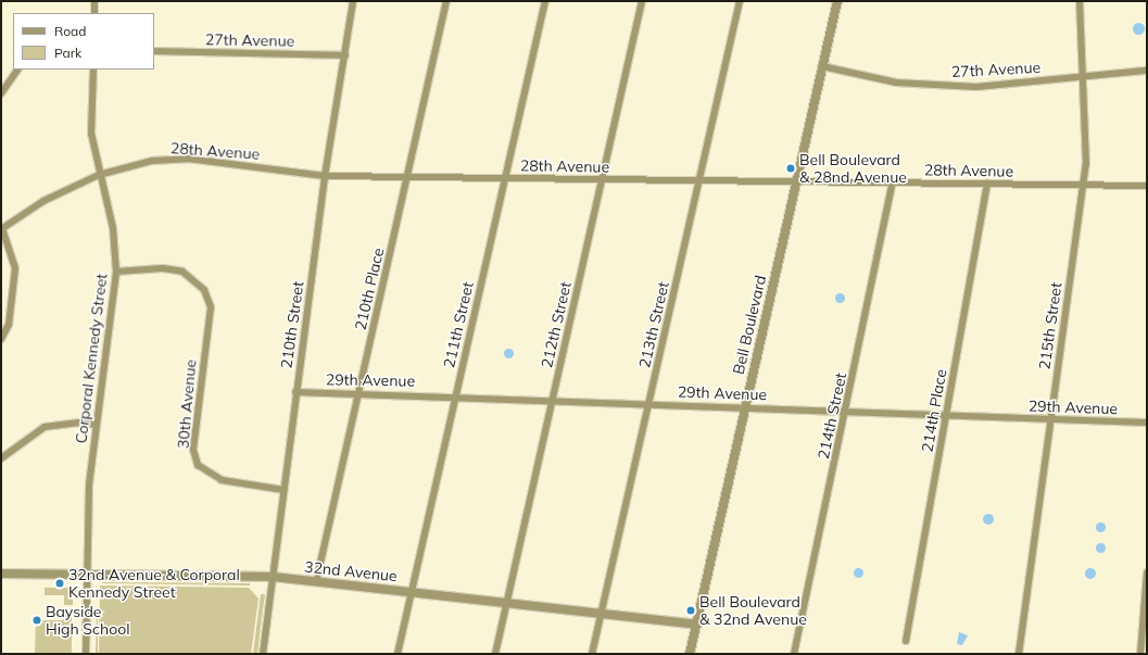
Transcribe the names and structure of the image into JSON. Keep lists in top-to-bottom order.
{
  "streets": {
    "street": [
      "27th Avenue",
      "28th Avenue",
      "210th Place",
      "210th Street",
      "211th Street",
      "212th Street",
      "213th Street",
      "Bell Boulevard",
      "215th Street",
      "Corporal Kennedy Street",
      "29th Avenue",
      "30th Avenue",
      "214th Place",
      "214th Street",
      "32nd Avenue"
    ]
  },
  "crossings": [
    ["27th Avenue", "210th Street"],
    ["27th Avenue", "Bell Boulevard"],
    ["27th Avenue", "215th Street"],
    ["28th Avenue", "210th Place"],
    ["28th Avenue", "210th Street"],
    ["28th Avenue", "211th Street"],
    ["28th Avenue", "212th Street"],
    ["28th Avenue", "213th Street"],
    ["28th Avenue", "Bell Boulevard"],
    ["28th Avenue", "215th Street"],
    ["28th Avenue", "Corporal Kennedy Street"],
    ["28th Avenue", "214th Place"],
    ["28th Avenue", "214th Street"],
    ["210th Place", "29th Avenue"],
    ["210th Place", "32nd Avenue"],
    ["210th Street", "29th Avenue"],
    ["210th Street", "30th Avenue"],
    ["210th Street", "32nd Avenue"],
    ["211th Street", "29th Avenue"],
    ["211th Street", "32nd Avenue"],
    ["212th Street", "29th Avenue"],
    ["212th Street", "32nd Avenue"],
    ["213th Street", "29th Avenue"],
    ["213th Street", "32nd Avenue"],
    ["Bell Boulevard", "29th Avenue"],
    ["Bell Boulevard", "32nd Avenue"],
    ["215th Street", "29th Avenue"],
    ["Corporal Kennedy Street", "30th Avenue"],
    ["Corporal Kennedy Street", "32nd Avenue"],
    ["29th Avenue", "214th Place"],
    ["29th Avenue", "214th Street"]
  ],
  "places": [
    "Bell Boulevard & 28nd Avenue",
    "32nd Avenue & Corporal Kennedy Street",
    "Bell Boulevard & 32nd Avenue",
    "Bayside High School"
  ],
  "legend": ["Road", "Park"]
}
